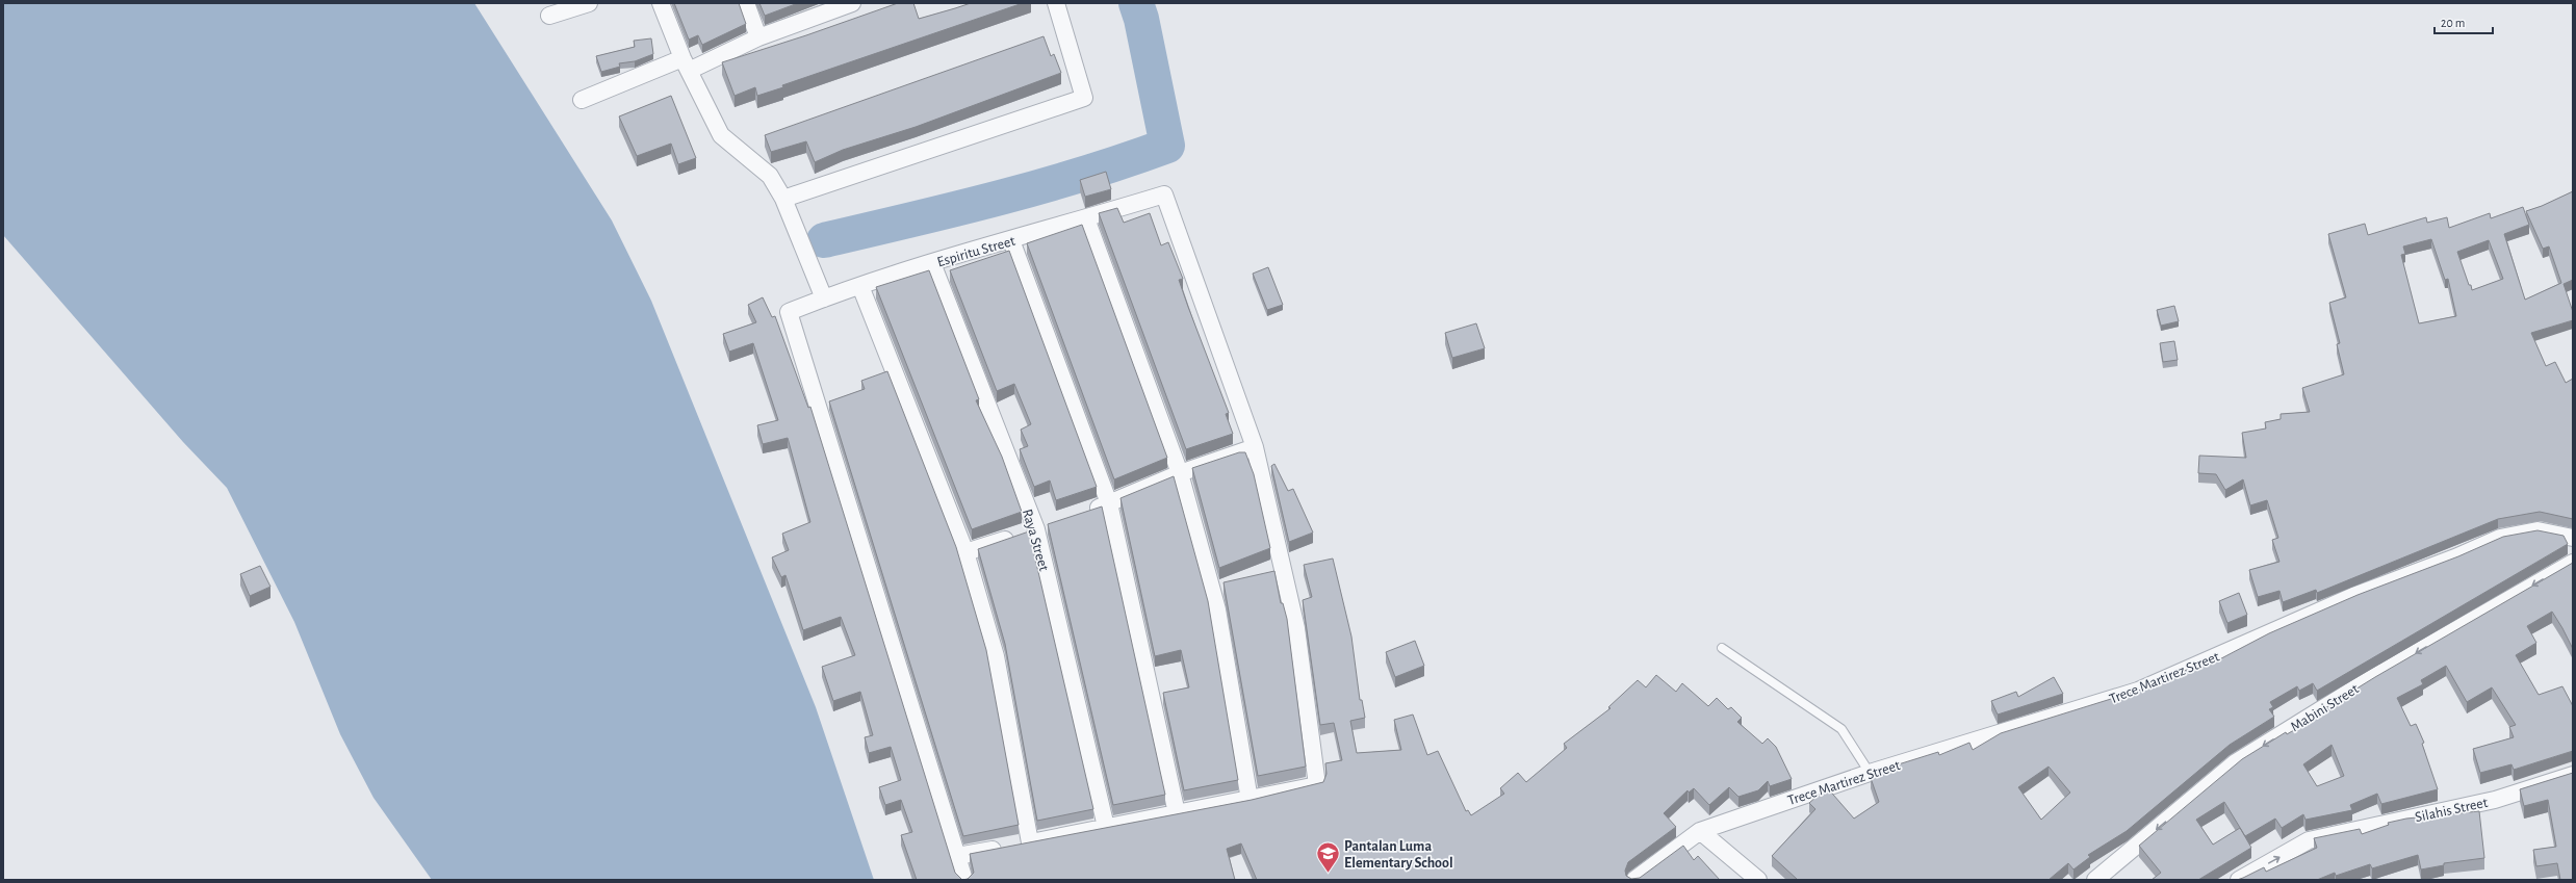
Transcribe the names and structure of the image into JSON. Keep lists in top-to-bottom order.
{
  "streets": {
    "street": [
      "Espiritu Street",
      "Raya Street",
      "Trece Martirez Street",
      "Mabini Street",
      "Silahis Street"
    ]
  },
  "crossings": [
    ["Espiritu Street", "Raya Street"]
  ],
  "one_way": ["Mabini Street", "Silahis Street"],
  "places": {
    "school or university": ["Pantalan Luma Elementary School"]
  },
  "scale_bar": "20 m"
}
